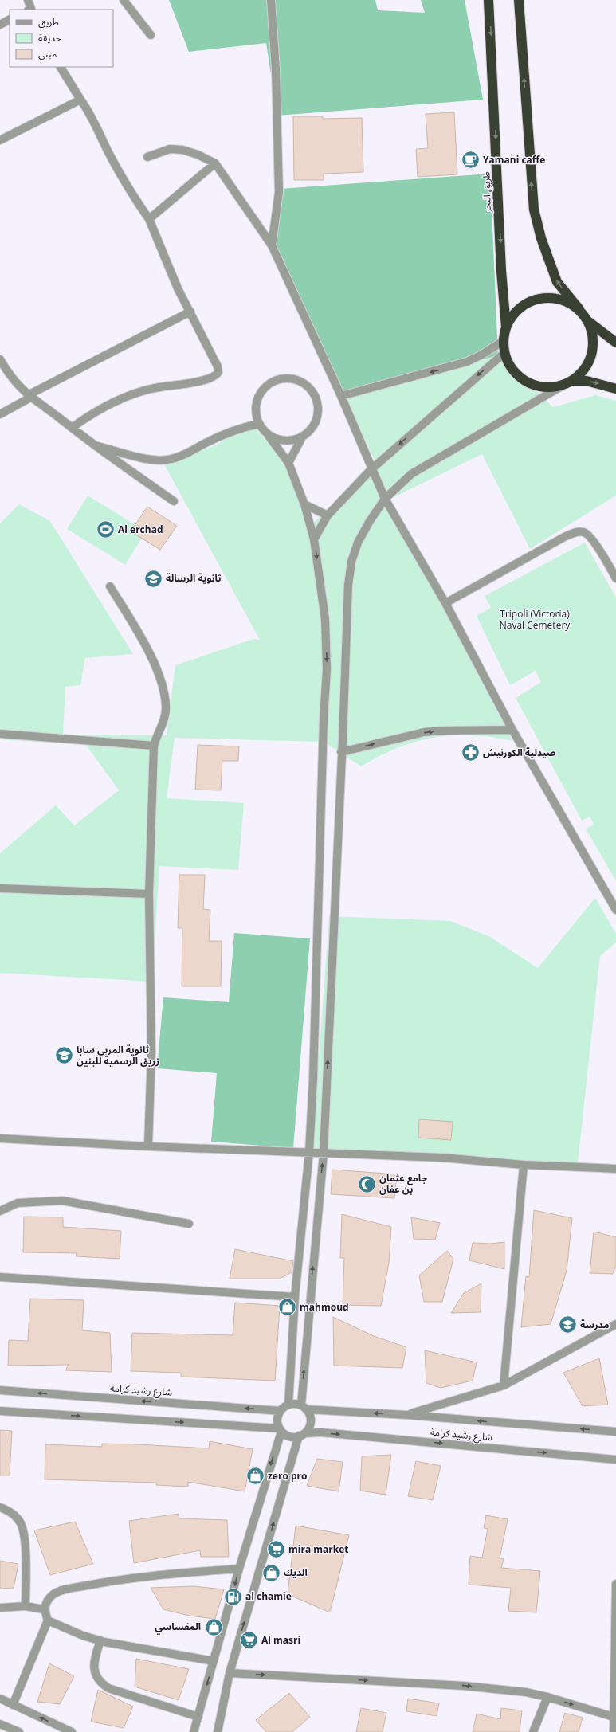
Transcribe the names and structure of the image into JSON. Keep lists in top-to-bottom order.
{
  "streets": {
    "highway": ["طريق البحر"],
    "street": ["شارع رشيد كرامة"]
  },
  "parks": ["Tripoli (Victoria) Naval Cemetery"],
  "places": {
    "cafe": ["Yamani caffe"],
    "sports": ["Al erchad"],
    "school or university": ["ثانوية الرسالة", "ثانوية المربي سابا زريق الرسمية للبنين", "مدرسة"],
    "pharmacy": ["صيدلية الكورنيش"],
    "mosque": ["جامع عثمان بن عفان"],
    "shop": [
      "mahmoud",
      "zero pro",
      "الديك",
      "المقساسي"
    ],
    "supermarket": ["mira market", "Al masri"],
    "fuel station": ["al chamie"]
  },
  "legend": ["طريق", "حديقة", "مبنى"]
}
